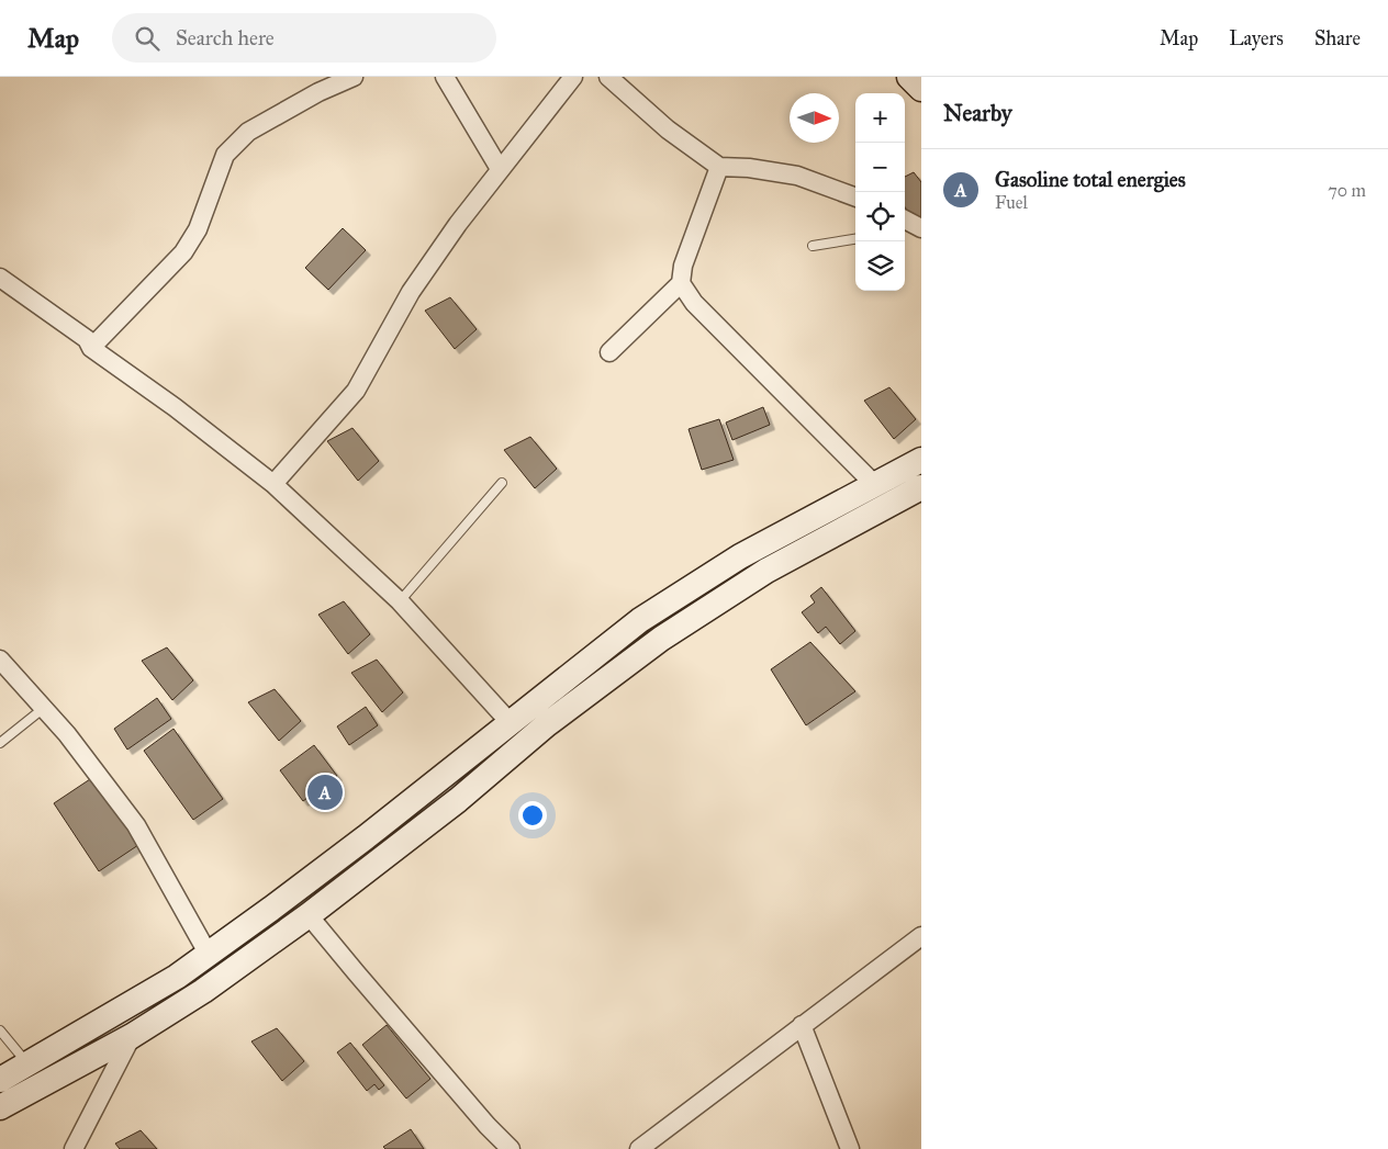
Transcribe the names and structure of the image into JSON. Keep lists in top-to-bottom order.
{
  "north": "right",
  "page": {
    "header": "Map",
    "search": "Search here",
    "nav": ["Map", "Layers", "Share"],
    "heading": "Nearby",
    "map_buttons": ["+", "−"],
    "list": [
      {
        "mark": "A",
        "name": "Gasoline total energies",
        "note": "Fuel",
        "value": "70 m"
      }
    ],
    "pins": "A"
  }
}
